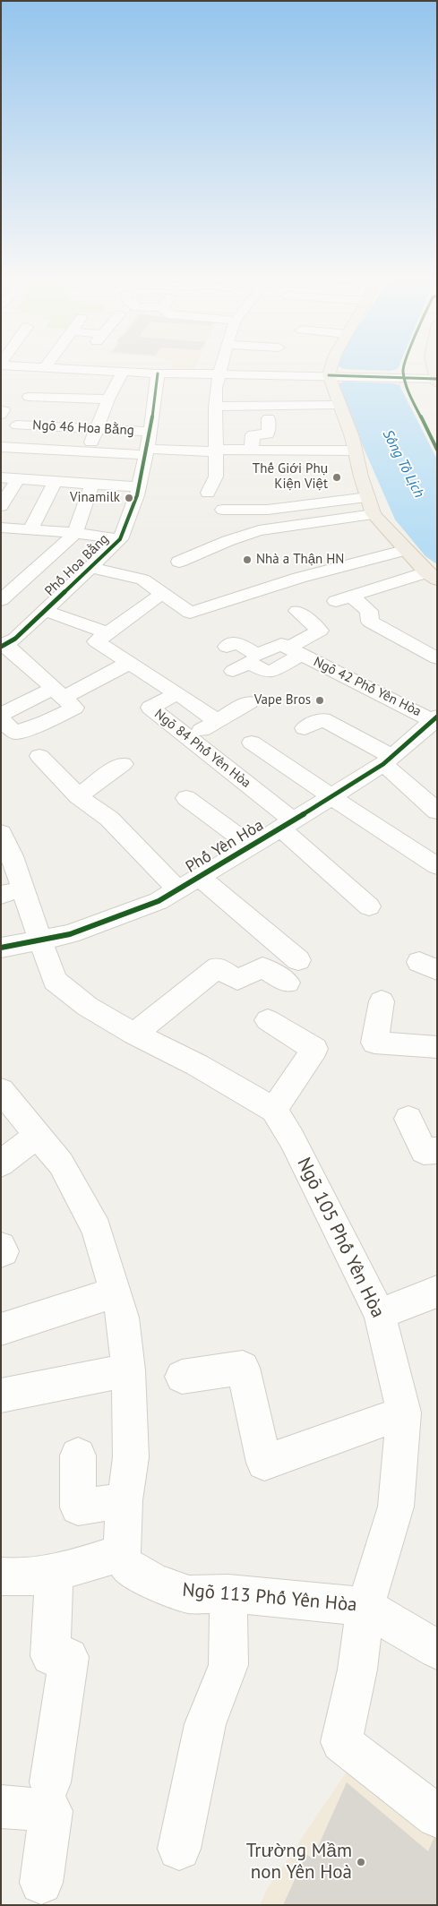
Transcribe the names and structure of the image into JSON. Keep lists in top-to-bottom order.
{
  "streets": {
    "street": [
      "Ngõ 46 Hoa Bằng",
      "Phố Hoa Bằng",
      "Ngõ 42 Phố Yên Hòa",
      "Ngõ 84 Phố Yên Hòa",
      "Phố Yên Hòa",
      "Ngõ 105 Phố Yên Hòa",
      "Ngõ 113 Phố Yên Hòa"
    ]
  },
  "crossings": [
    ["Ngõ 46 Hoa Bằng", "Phố Hoa Bằng"],
    ["Ngõ 42 Phố Yên Hòa", "Phố Yên Hòa"],
    ["Ngõ 84 Phố Yên Hòa", "Phố Yên Hòa"],
    ["Phố Yên Hòa", "Ngõ 105 Phố Yên Hòa"],
    ["Ngõ 105 Phố Yên Hòa", "Ngõ 113 Phố Yên Hòa"]
  ],
  "water": ["Sông Tô Lịch"],
  "places": [
    "Thế Giới Phụ Kiện Việt",
    "Vinamilk",
    "Nhà a Thận HN",
    "Vape Bros",
    "Trường Mầm non Yên Hoà"
  ]
}
